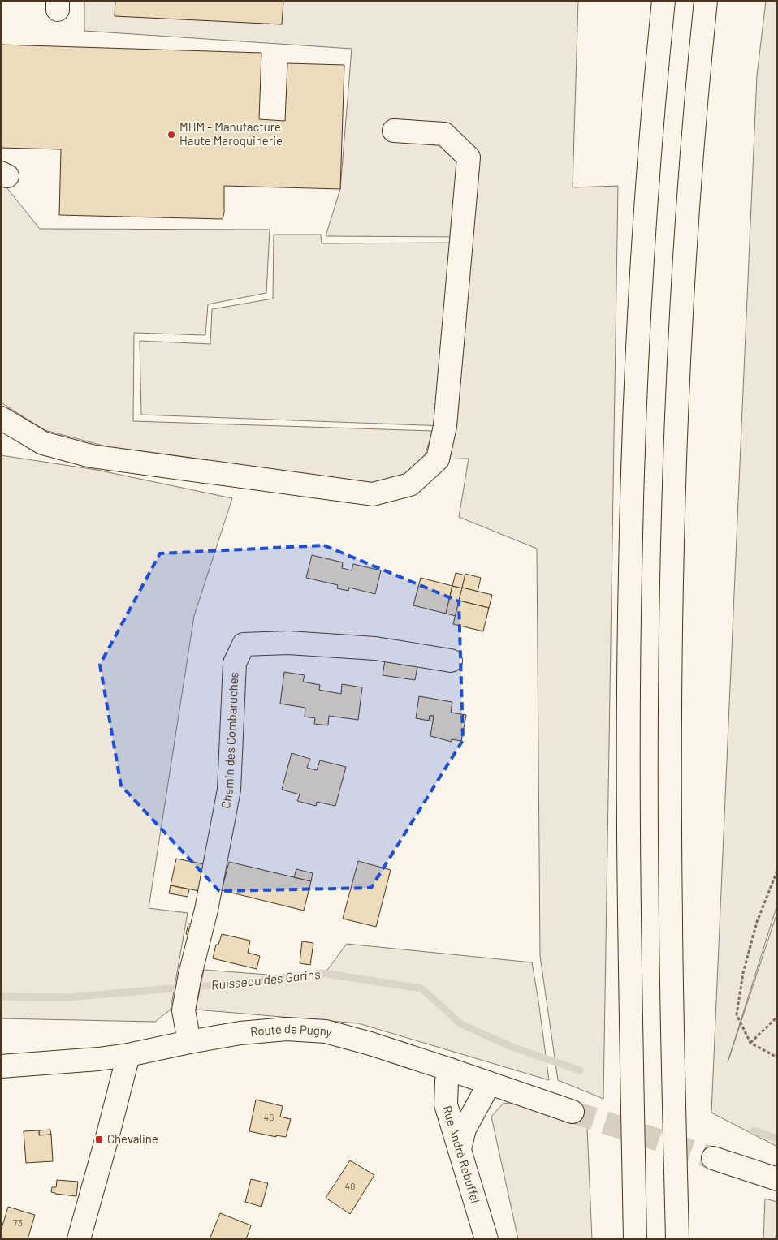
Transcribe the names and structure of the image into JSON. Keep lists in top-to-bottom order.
{
  "streets": {
    "main road": ["Chemin des Combaruches", "Route de Pugny", "Rue André Rebuffel"]
  },
  "crossings": [
    ["Chemin des Combaruches", "Route de Pugny"],
    ["Route de Pugny", "Rue André Rebuffel"]
  ],
  "water": ["Ruisseau des Garins"],
  "places": {
    "other": ["MHM - Manufacture Haute Maroquinerie"],
    "transit": ["Chevaline"]
  },
  "house_numbers": ["46", "48", "73"]
}
